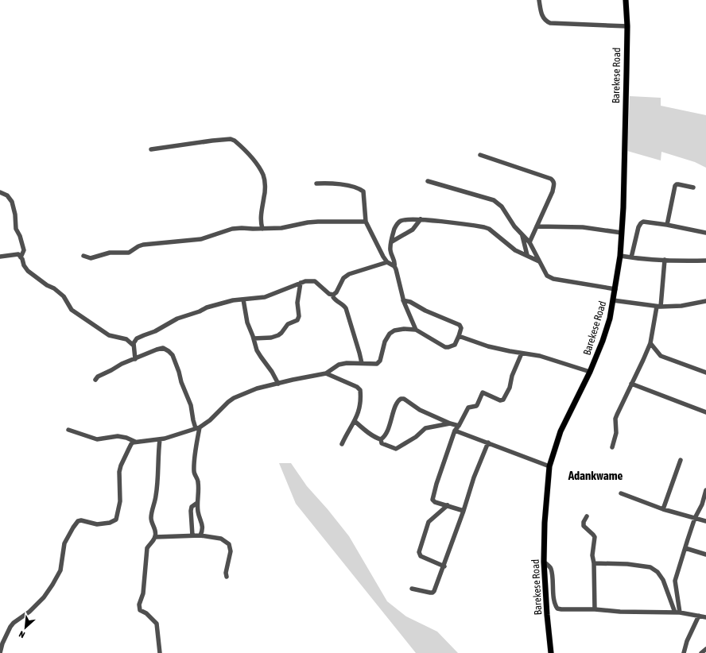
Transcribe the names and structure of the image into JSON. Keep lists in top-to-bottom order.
{
  "streets": {
    "main road": ["Barekese Road"]
  },
  "districts": ["Adankwame"],
  "north": "bottom left"
}
